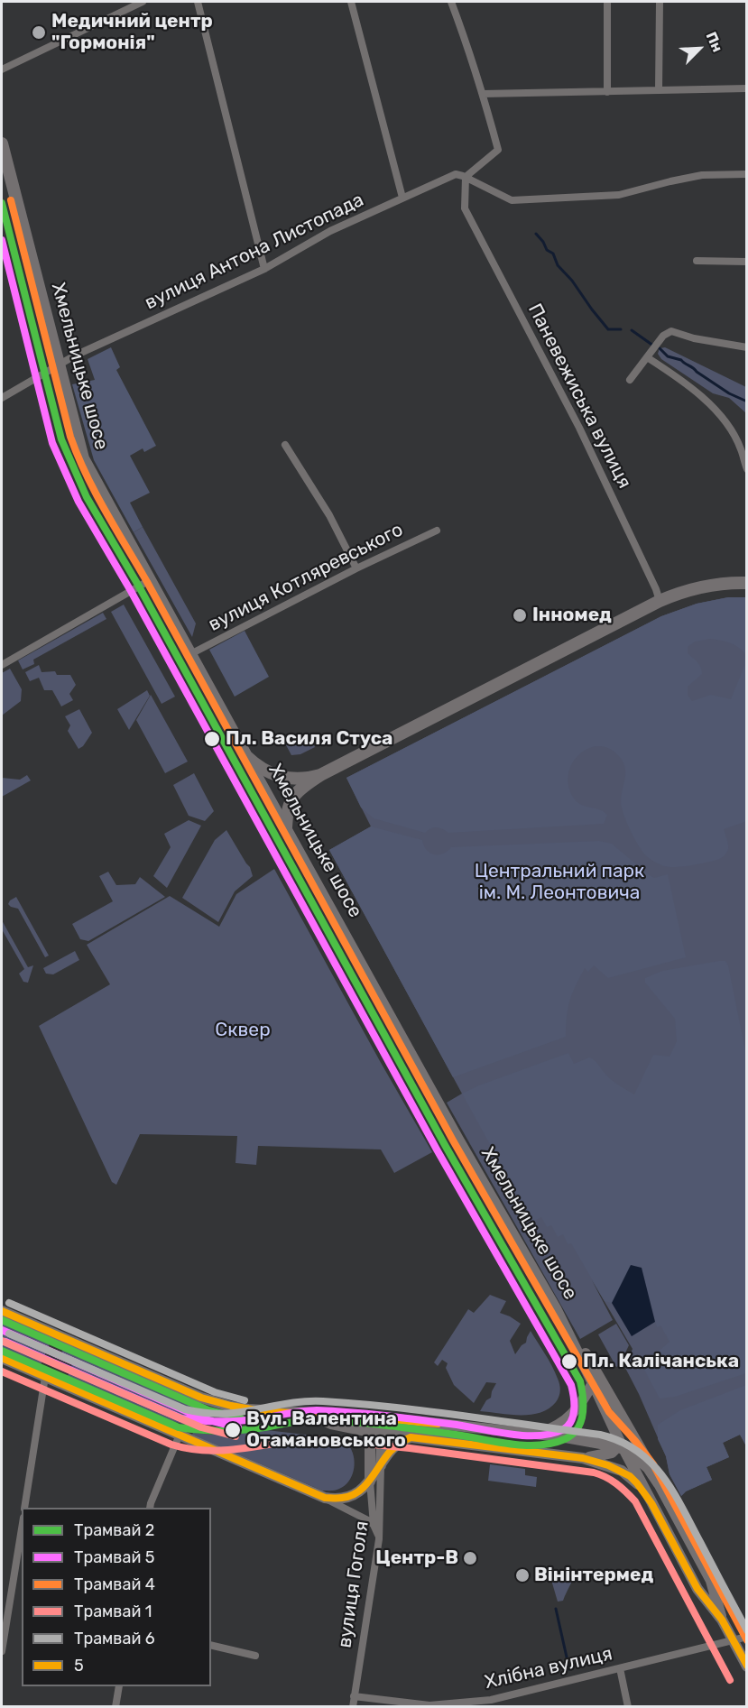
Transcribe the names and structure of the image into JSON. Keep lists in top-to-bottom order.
{
  "streets": {
    "main road": ["Хмельницьке шосе"],
    "street": [
      "вулиця Антона Листопада",
      "Паневежиська вулиця",
      "вулиця Котляревського",
      "вулиця Гоголя",
      "Хлібна вулиця"
    ]
  },
  "crossings": [
    ["вулиця Антона Листопада", "Хмельницьке шосе"],
    ["вулиця Антона Листопада", "Паневежиська вулиця"],
    ["Хмельницьке шосе", "вулиця Котляревського"],
    ["вулиця Гоголя", "Хлібна вулиця"]
  ],
  "parks": ["Центральний парк ім. М. Леонтовича", "Сквер"],
  "places": [
    "Медичний центр \"Гормонія\"",
    "Інномед",
    "Пл. Василя Стуса",
    "Пл. Калічанська",
    "Вул. Валентина Отамановського",
    "Центр-В",
    "Вінінтермед"
  ],
  "lines": [
    "tram line 4",
    "tram line 2",
    "tram line 5",
    "tram line 6",
    "transit line 5",
    "tram line 1"
  ],
  "legend": [
    "Трамвай 2",
    "Трамвай 5",
    "Трамвай 4",
    "Трамвай 1",
    "Трамвай 6",
    "5"
  ],
  "north": "top right"
}
